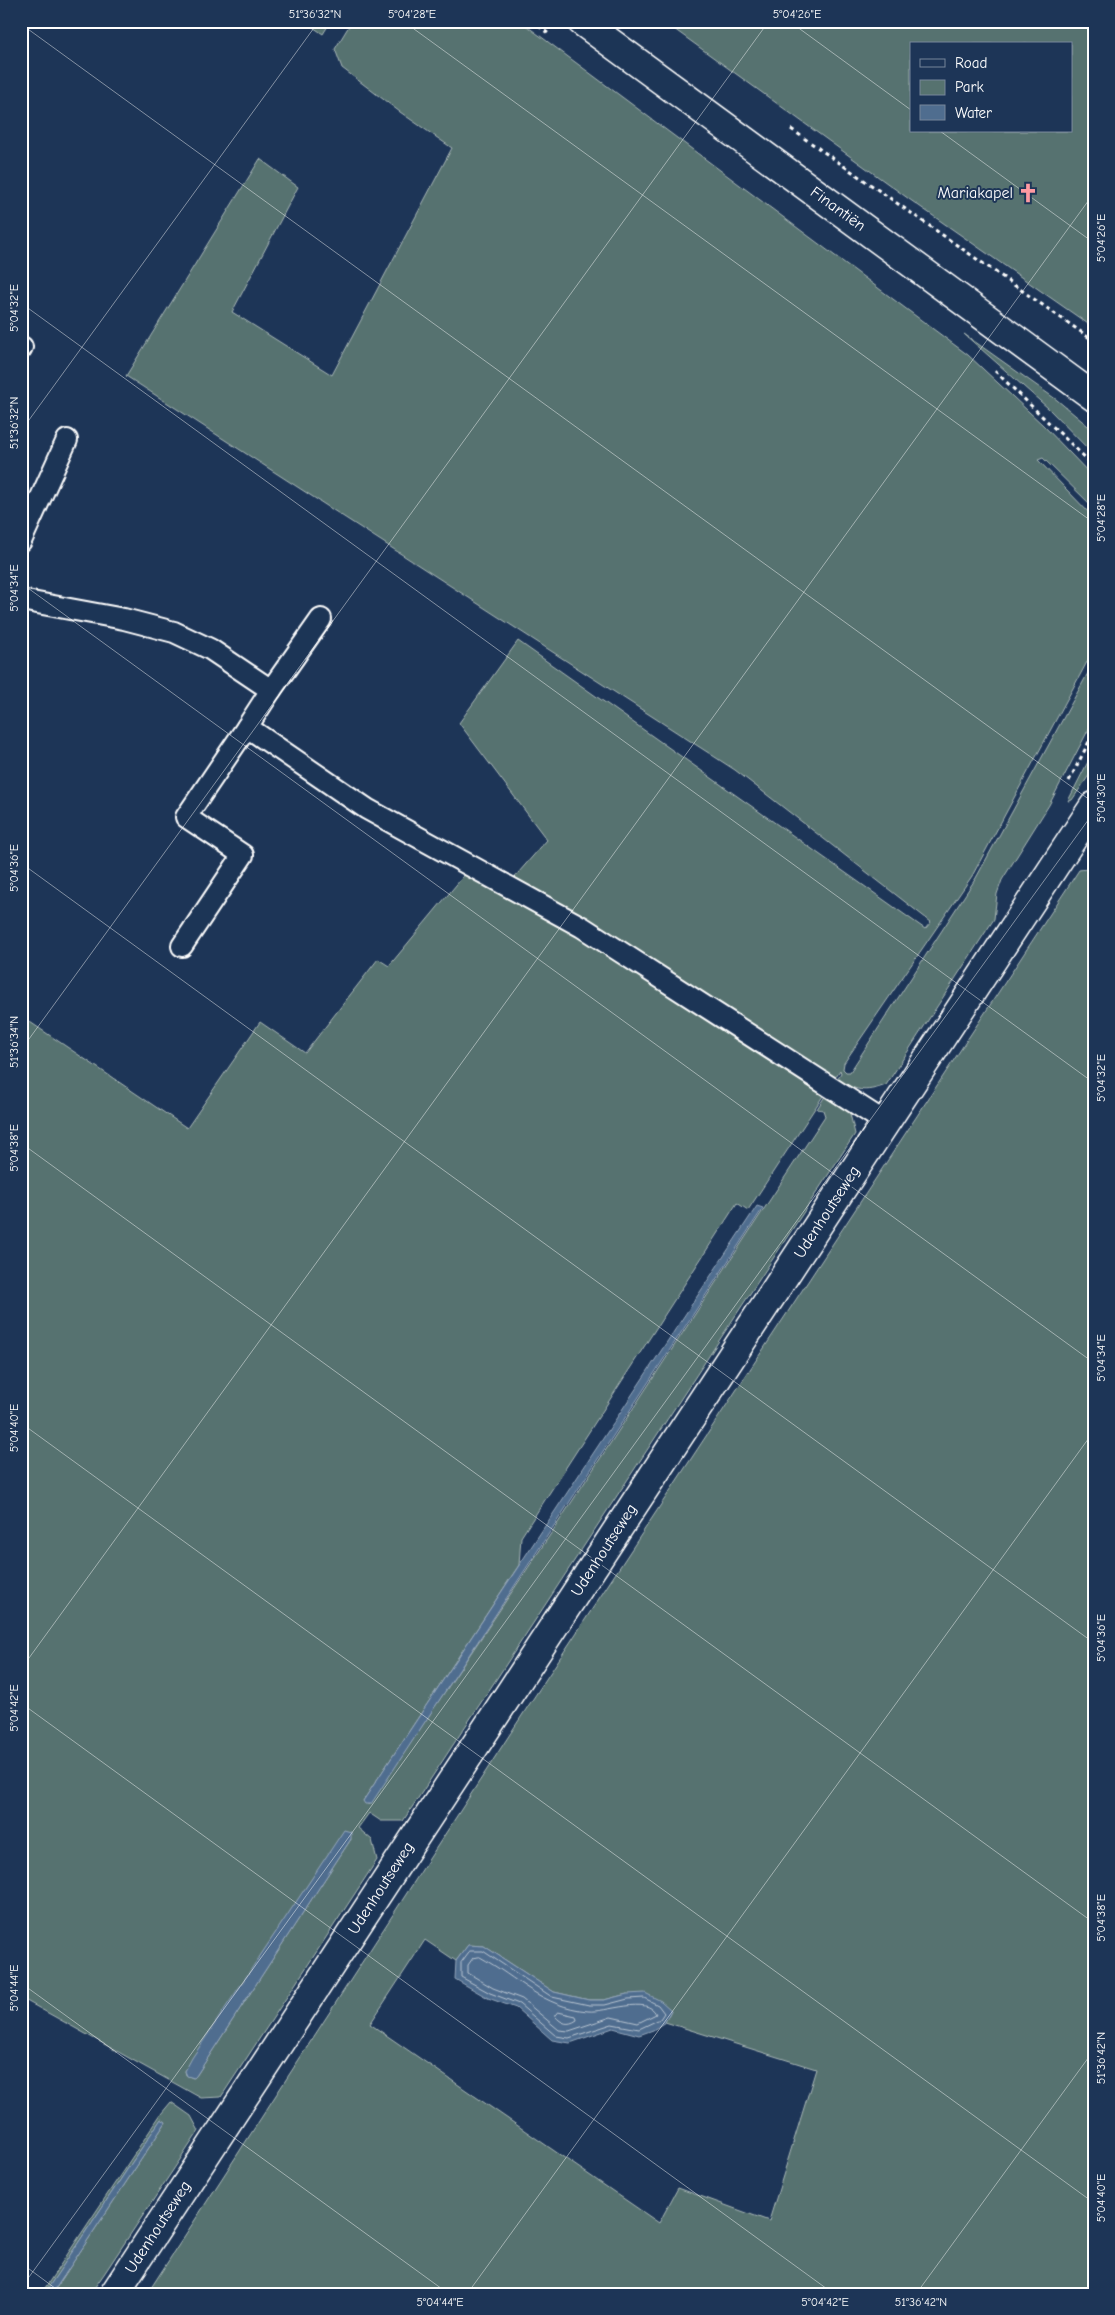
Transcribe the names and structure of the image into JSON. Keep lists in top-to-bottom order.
{
  "streets": {
    "street": ["Finantiën", "Udenhoutseweg"]
  },
  "places": {
    "church": ["Mariakapel"]
  },
  "legend": ["Road", "Park", "Water"],
  "coordinates": [
    "51°36'32\"N",
    "5°04'28\"E",
    "5°04'26\"E",
    "5°04'32\"E",
    "5°04'34\"E",
    "5°04'30\"E",
    "5°04'36\"E",
    "51°36'34\"N",
    "5°04'38\"E",
    "5°04'40\"E",
    "5°04'42\"E",
    "5°04'44\"E",
    "51°36'42\"N"
  ]
}
